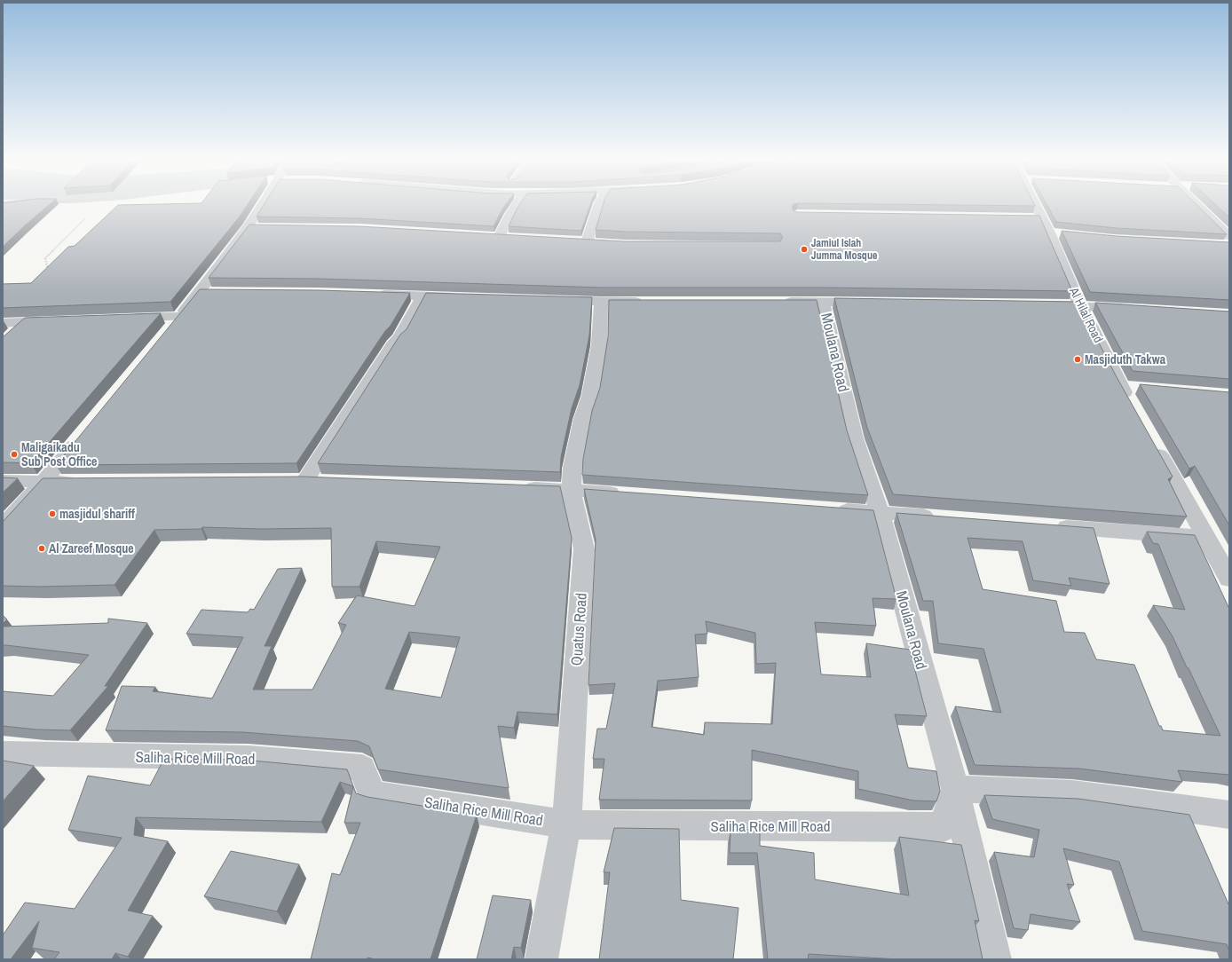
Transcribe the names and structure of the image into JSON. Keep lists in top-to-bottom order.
{
  "streets": {
    "street": [
      "Al Hilal Road",
      "Moulana Road",
      "Quatus Road",
      "Saliha Rice Mill Road"
    ]
  },
  "crossings": [
    ["Moulana Road", "Saliha Rice Mill Road"],
    ["Quatus Road", "Saliha Rice Mill Road"]
  ],
  "places": [
    "Jamiul Islah Jumma Mosque",
    "Masjiduth Takwa",
    "Maligaikadu Sub Post Office",
    "masjidul shariff",
    "Al Zareef Mosque"
  ]
}
